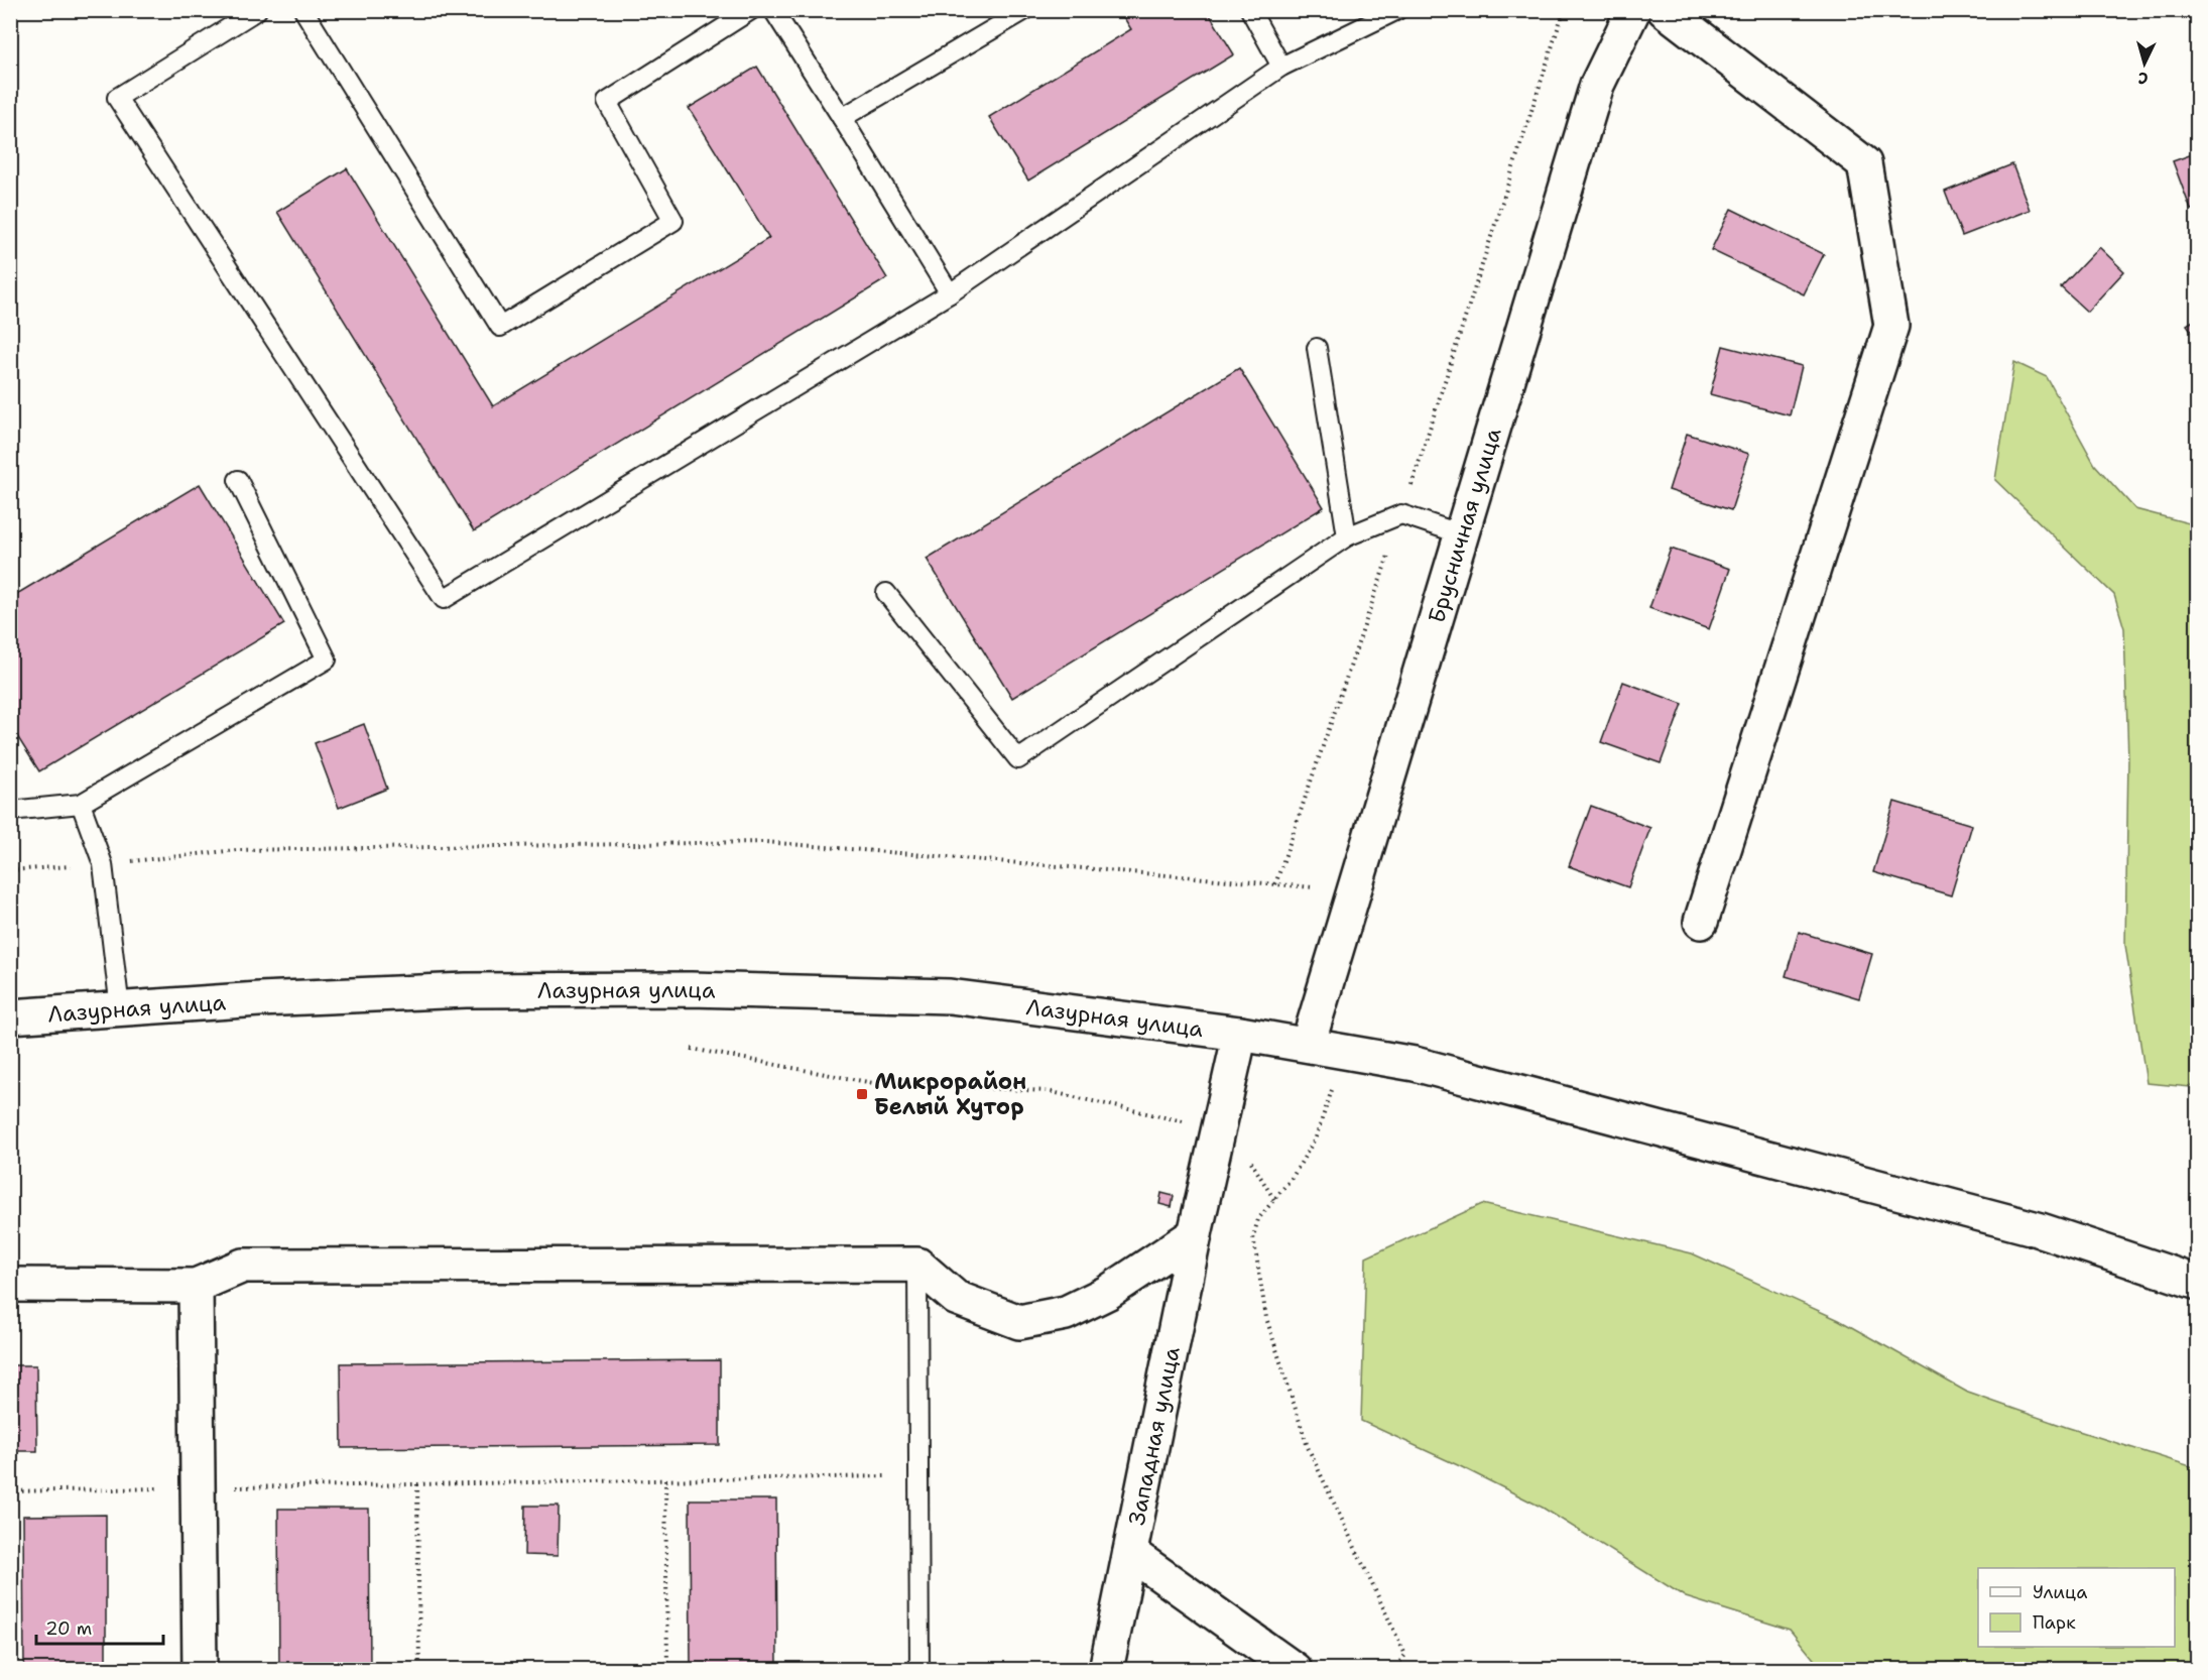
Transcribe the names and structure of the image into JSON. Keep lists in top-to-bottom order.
{
  "streets": {
    "street": ["Брусничная улица", "Лазурная улица", "Западная улица"]
  },
  "crossings": [
    ["Брусничная улица", "Лазурная улица"],
    ["Лазурная улица", "Западная улица"]
  ],
  "places": {
    "transit": ["Микрорайон Белый Хутор"]
  },
  "legend": ["Улица", "Парк"],
  "scale_bar": "20 m",
  "north": "bottom"
}
